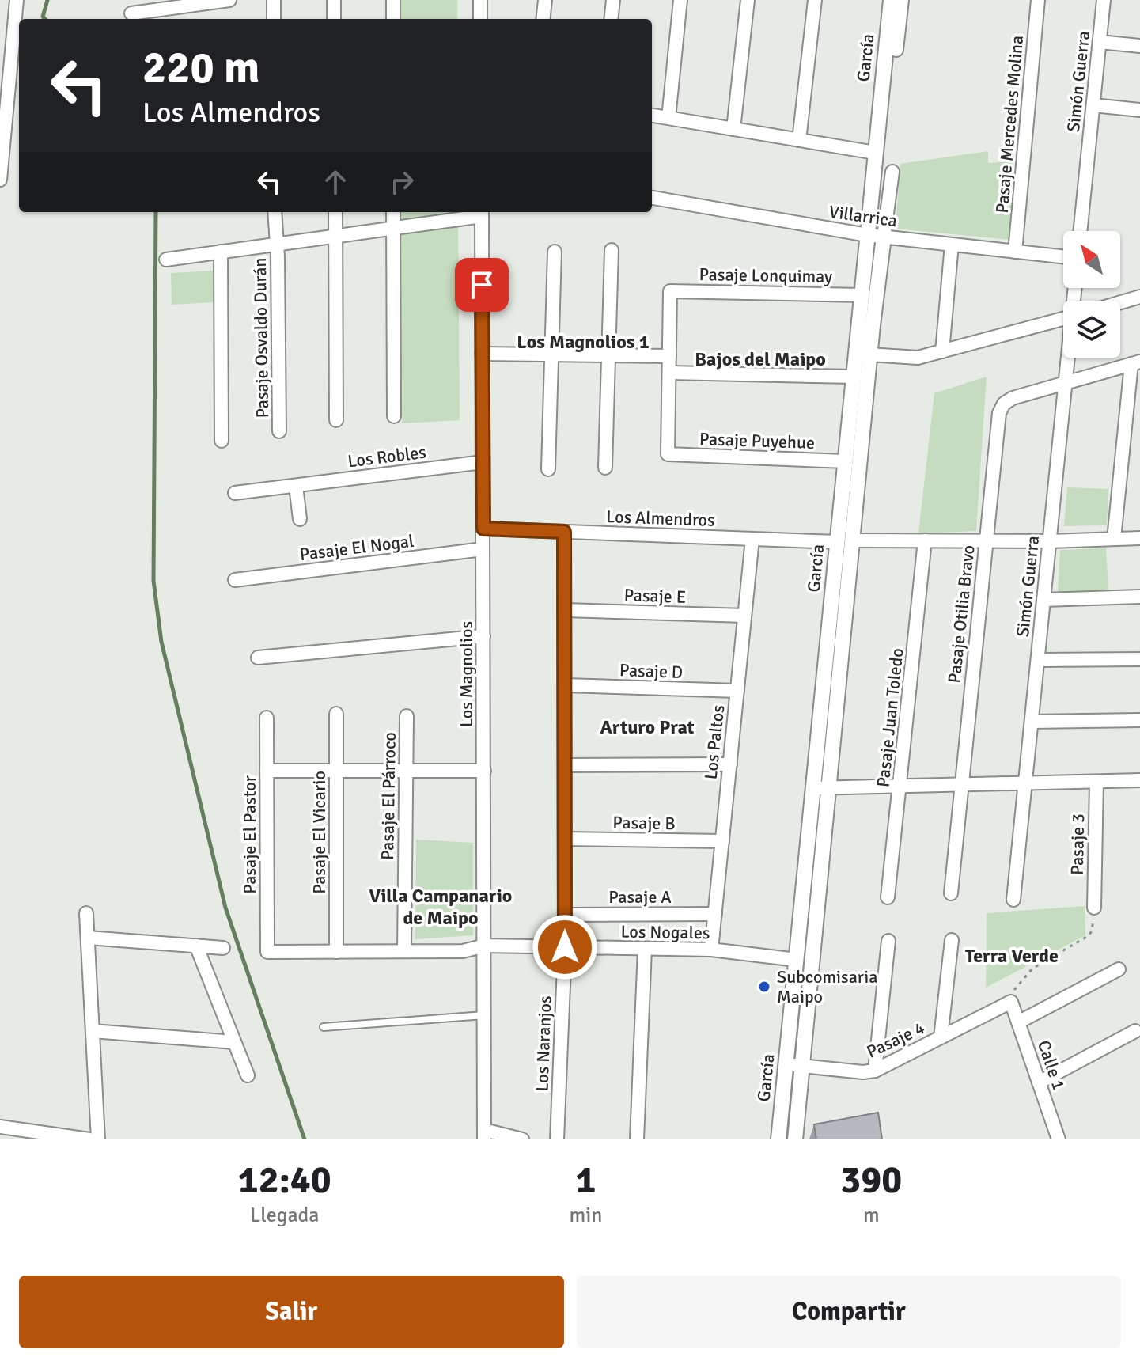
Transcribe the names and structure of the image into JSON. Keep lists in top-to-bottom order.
{
  "streets": {
    "street": [
      "García",
      "Simón Guerra",
      "Pasaje Mercedes Molina",
      "Villarrica",
      "Pasaje Lonquimay",
      "Pasaje Osvaldo Durán",
      "Pasaje Puyehue",
      "Los Robles",
      "Los Almendros",
      "Pasaje El Nogal",
      "Pasaje E",
      "Pasaje Otilia Bravo",
      "Pasaje D",
      "Los Magnolios",
      "Pasaje Juan Toledo",
      "Los Paltos",
      "Pasaje El Párroco",
      "Pasaje B",
      "Pasaje El Vicario",
      "Pasaje El Pastor",
      "Pasaje 3",
      "Pasaje A",
      "Los Nogales",
      "Pasaje 4",
      "Los Naranjos",
      "Calle 1"
    ]
  },
  "crossings": [
    ["García", "Villarrica"],
    ["García", "Pasaje Lonquimay"],
    ["García", "Pasaje Puyehue"],
    ["García", "Los Almendros"],
    ["García", "Los Nogales"],
    ["García", "Pasaje 4"],
    ["Simón Guerra", "Pasaje Otilia Bravo"],
    ["Pasaje Mercedes Molina", "Villarrica"],
    ["Los Robles", "Los Magnolios"],
    ["Los Almendros", "Los Magnolios"],
    ["Los Almendros", "Los Paltos"],
    ["Los Almendros", "Los Naranjos"],
    ["Pasaje El Nogal", "Los Magnolios"],
    ["Pasaje E", "Los Paltos"],
    ["Pasaje E", "Los Naranjos"],
    ["Pasaje D", "Los Paltos"],
    ["Pasaje D", "Los Naranjos"],
    ["Los Magnolios", "Los Nogales"],
    ["Los Paltos", "Pasaje B"],
    ["Los Paltos", "Pasaje A"],
    ["Los Paltos", "Los Nogales"],
    ["Pasaje El Párroco", "Los Nogales"],
    ["Pasaje B", "Los Naranjos"],
    ["Pasaje El Vicario", "Los Nogales"],
    ["Pasaje El Pastor", "Los Nogales"],
    ["Pasaje A", "Los Naranjos"],
    ["Los Nogales", "Los Naranjos"],
    ["Pasaje 4", "Calle 1"]
  ],
  "districts": [
    "Los Magnolios 1",
    "Bajos del Maipo",
    "Arturo Prat",
    "Villa Campanario de Maipo",
    "Terra Verde"
  ],
  "places": ["Subcomisaria Maipo"],
  "north": "top left",
  "page": {
    "turn": ["220 m", "Los Almendros"],
    "eta": [
      "12:40",
      "Llegada",
      "1",
      "min",
      "390",
      "m"
    ],
    "buttons": ["Salir", "Compartir"]
  }
}
